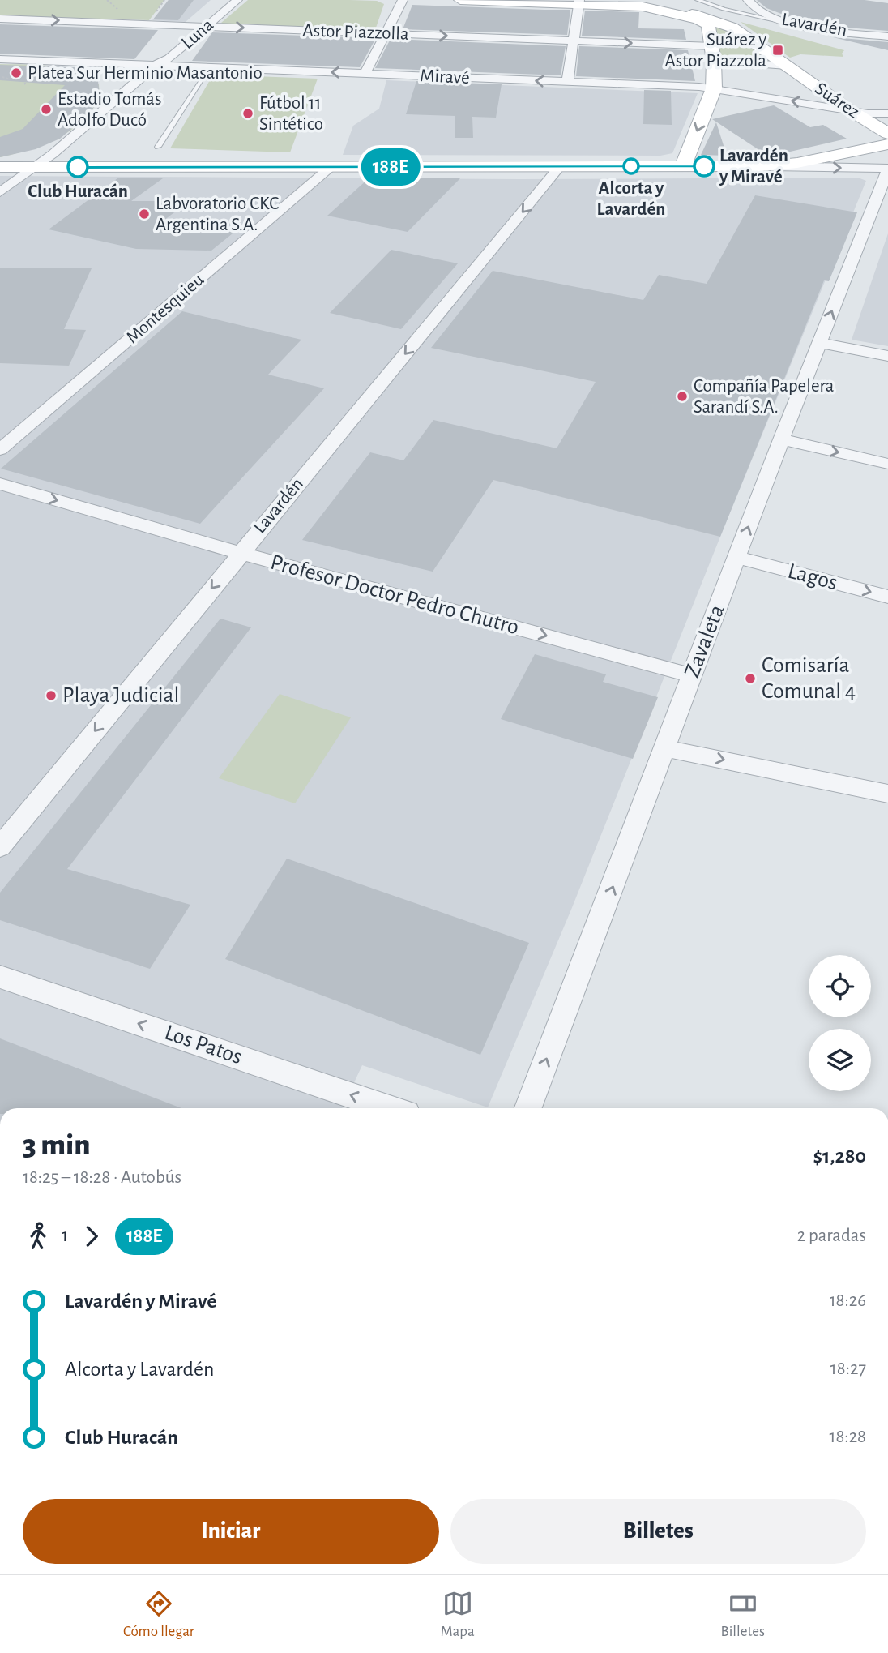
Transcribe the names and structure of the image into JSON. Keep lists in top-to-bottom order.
{
  "streets": {
    "street": [
      "Lavardén",
      "Astor Piazzolla",
      "Luna",
      "Miravé",
      "Suárez",
      "Montesquieu",
      "Lagos",
      "Profesor Doctor Pedro Chutro",
      "Zavaleta",
      "Los Patos"
    ]
  },
  "crossings": [
    ["Lavardén", "Profesor Doctor Pedro Chutro"],
    ["Astor Piazzolla", "Luna"],
    ["Astor Piazzolla", "Suárez"],
    ["Luna", "Miravé"],
    ["Miravé", "Suárez"],
    ["Lagos", "Zavaleta"],
    ["Profesor Doctor Pedro Chutro", "Zavaleta"]
  ],
  "one_way": [
    "Lavardén",
    "Profesor Doctor Pedro Chutro",
    "Zavaleta",
    "Los Patos"
  ],
  "places": {
    "transit": ["Suárez y Astor Piazzola"],
    "other": [
      "Platea Sur Herminio Masantonio",
      "Estadio Tomás Adolfo Ducó",
      "Fútbol 11 Sintético",
      "Alcorta y Lavardén",
      "Lavardén y Miravé",
      "Club Huracán",
      "Labvoratorio CKC Argentina S.A.",
      "Compañía Papelera Sarandí S.A.",
      "Comisaría Comunal 4",
      "Playa Judicial"
    ]
  },
  "lines": ["bus line 188E"],
  "page": {
    "on_map": "188E",
    "heading": ["3 min", "18:25 – 18:28 · Autobús", "$1,280"],
    "legs": ["1", "188E", "2 paradas"],
    "list": [
      {
        "name": "Lavardén y Miravé",
        "value": "18:26"
      },
      {
        "name": "Alcorta y Lavardén",
        "value": "18:27"
      },
      {
        "name": "Club Huracán",
        "value": "18:28"
      }
    ],
    "buttons": ["Iniciar", "Billetes"],
    "tabs": ["Cómo llegar", "Mapa", "Billetes"]
  }
}
